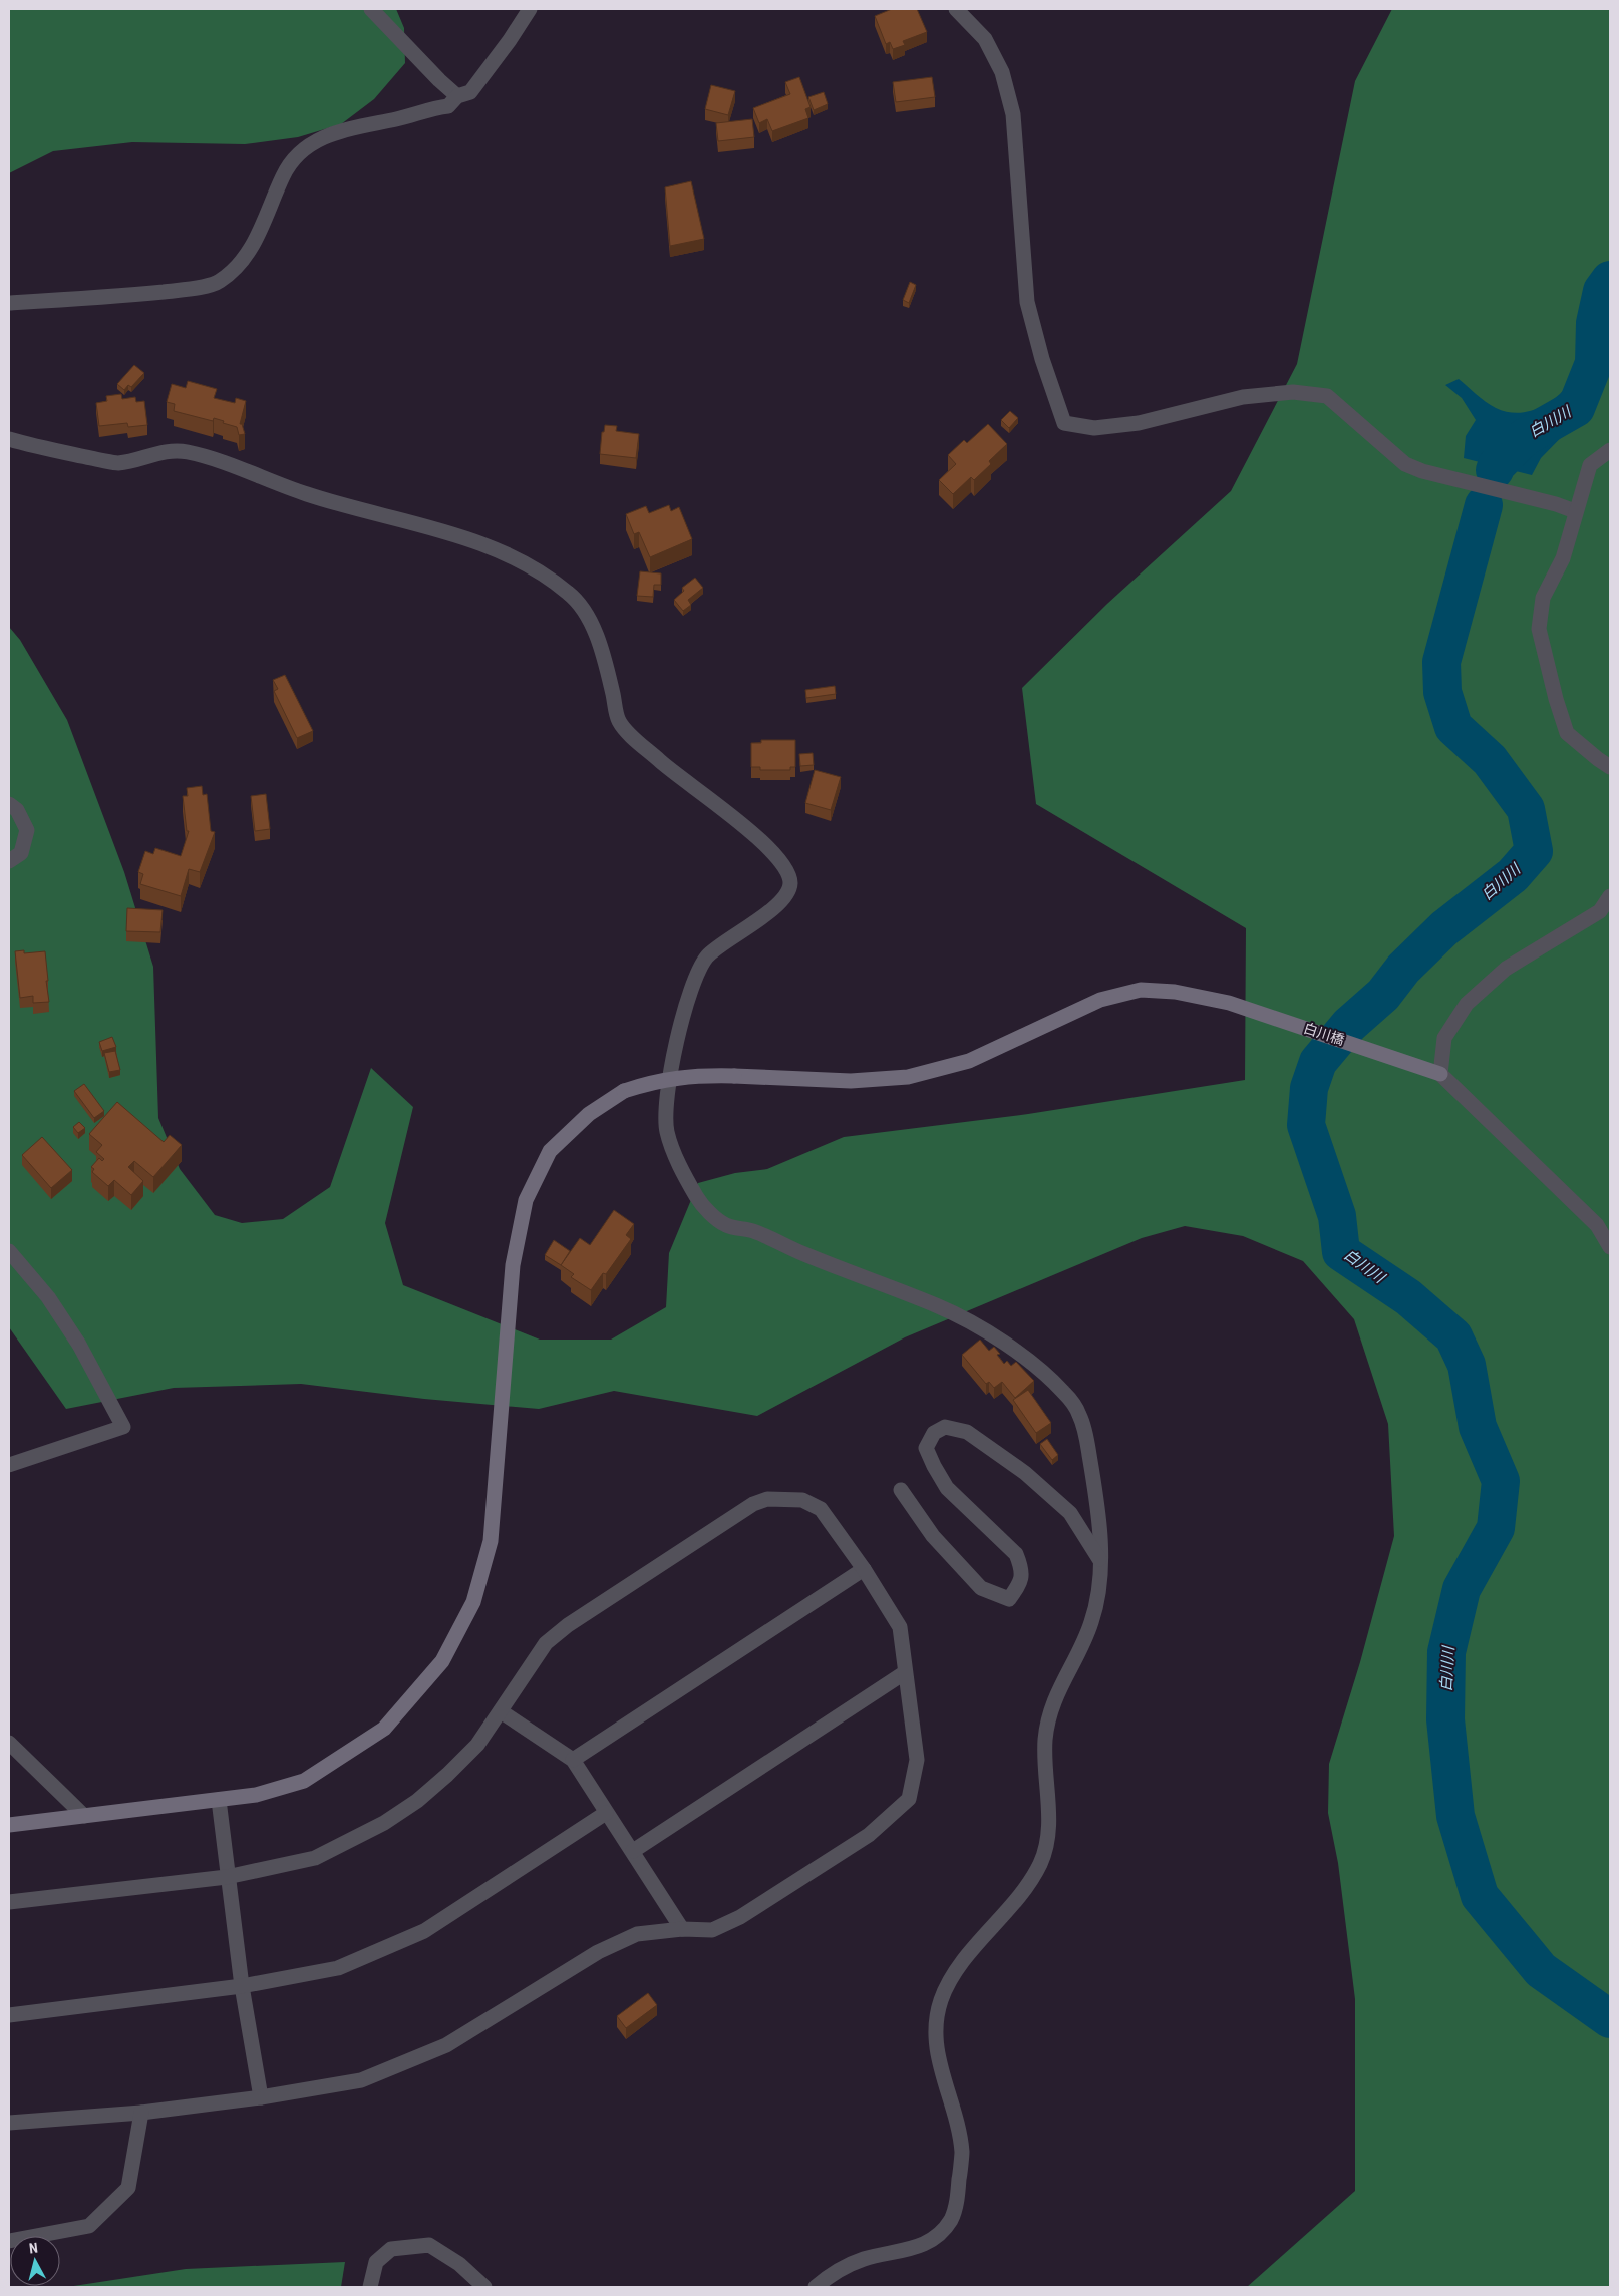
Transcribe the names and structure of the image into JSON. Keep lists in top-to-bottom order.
{
  "streets": {
    "street": ["白川橋"]
  },
  "water": ["白川川"],
  "north": "top"
}
